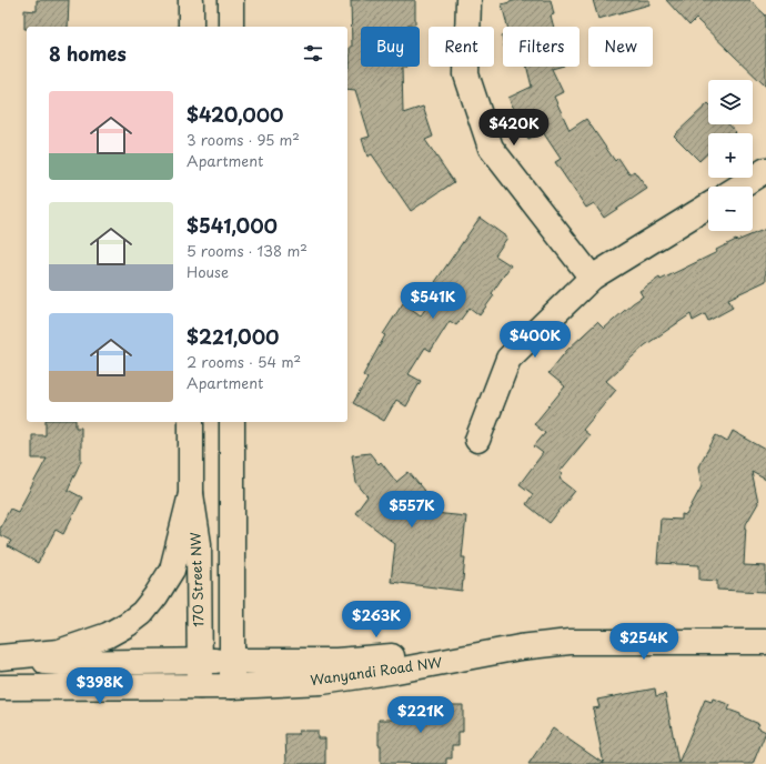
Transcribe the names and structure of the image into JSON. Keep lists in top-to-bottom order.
{
  "streets": {
    "street": ["170 Street NW", "Wanyandi Road NW"]
  },
  "crossings": [
    ["170 Street NW", "Wanyandi Road NW"]
  ],
  "page": {
    "chip": [
      "Buy",
      "Rent",
      "Filters",
      "New"
    ],
    "heading": "8 homes",
    "map_buttons": ["+", "−"],
    "list": [
      {
        "name": "$420,000",
        "note": "3 rooms · 95 m² · Apartment"
      },
      {
        "name": "$541,000",
        "note": "5 rooms · 138 m² · House"
      },
      {
        "name": "$221,000",
        "note": "2 rooms · 54 m² · Apartment"
      }
    ],
    "price": [
      "$420K",
      "$541K",
      "$400K",
      "$557K",
      "$263K",
      "$254K",
      "$398K",
      "$221K"
    ]
  }
}
